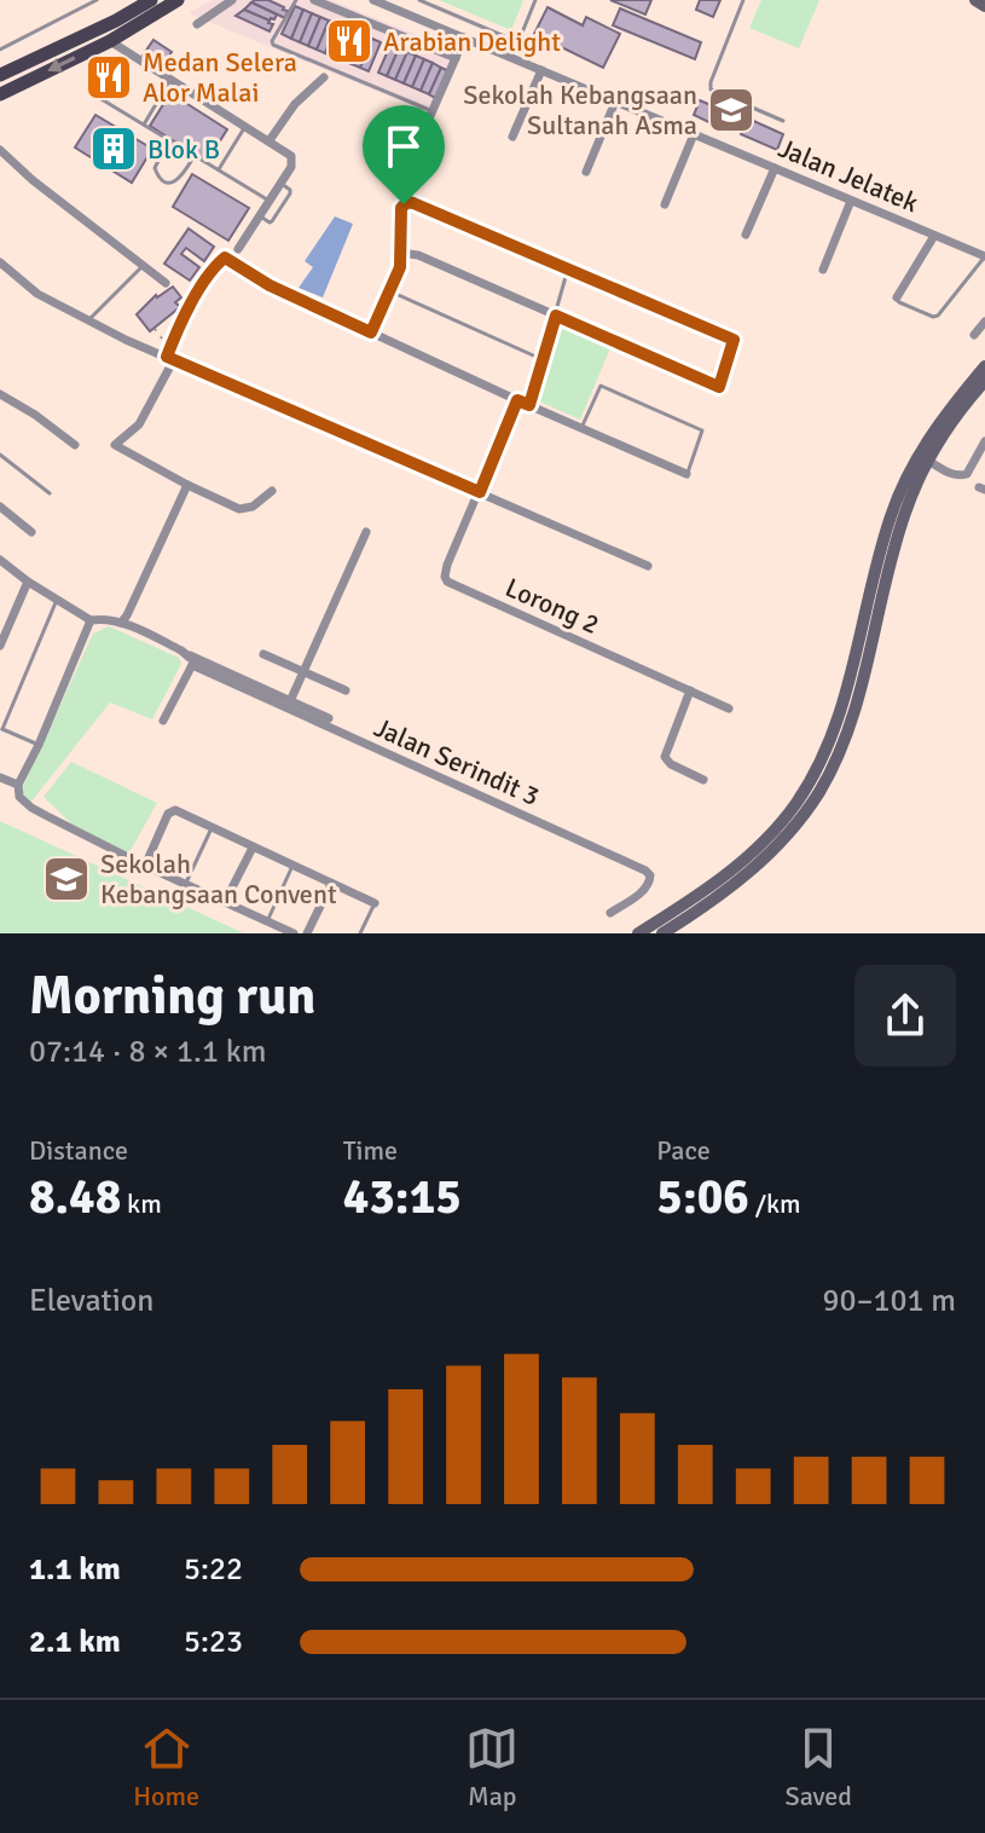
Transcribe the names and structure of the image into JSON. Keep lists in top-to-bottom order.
{
  "streets": {
    "street": ["Jalan Jelatek", "Lorong 2", "Jalan Serindit 3"]
  },
  "places": {
    "restaurant": ["Arabian Delight", "Medan Selera Alor Malai"],
    "school or university": ["Sekolah Kebangsaan Sultanah Asma", "Sekolah Kebangsaan Convent"],
    "building": ["Blok B"]
  },
  "page": {
    "heading": ["Morning run", "07:14 · 8 × 1.1 km"],
    "stats": [
      ["Distance", "8.48 km"],
      ["Time", "43:15"],
      ["Pace", "5:06 /km"]
    ],
    "chart": ["Elevation", "90–101 m"],
    "list": [
      {
        "name": "1.1 km",
        "note": "5:22"
      },
      {
        "name": "2.1 km",
        "note": "5:23"
      }
    ],
    "tabs": ["Home", "Map", "Saved"]
  }
}
